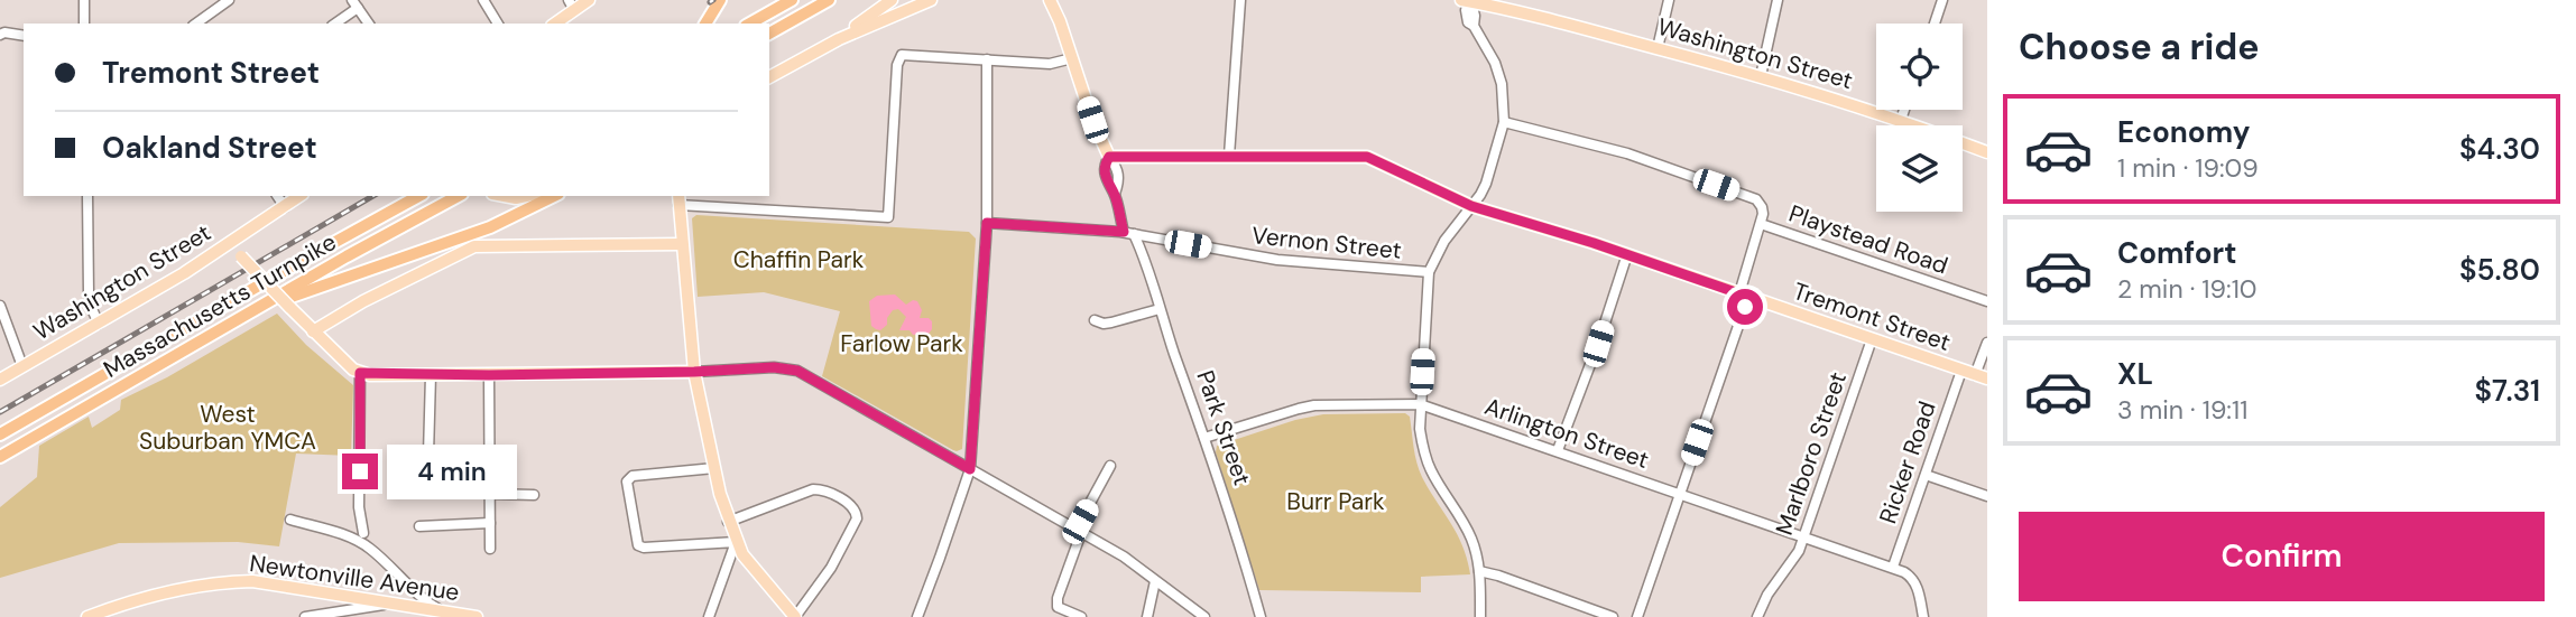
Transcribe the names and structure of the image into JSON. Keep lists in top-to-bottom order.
{
  "streets": {
    "highway": ["Massachusetts Turnpike"],
    "main road": [
      "Washington Street",
      "Tremont Street",
      "Park Street",
      "Newtonville Avenue"
    ],
    "street": [
      "Playstead Road",
      "Vernon Street",
      "Arlington Street",
      "Marlboro Street",
      "Ricker Road"
    ]
  },
  "crossings": [
    ["Playstead Road", "Tremont Street"],
    ["Playstead Road", "Arlington Street"],
    ["Vernon Street", "Park Street"],
    ["Tremont Street", "Park Street"],
    ["Tremont Street", "Marlboro Street"],
    ["Tremont Street", "Ricker Road"],
    ["Park Street", "Arlington Street"],
    ["Arlington Street", "Marlboro Street"],
    ["Arlington Street", "Ricker Road"]
  ],
  "parks": [
    "Chaffin Park",
    "Farlow Park",
    "West Suburban YMCA",
    "Burr Park"
  ],
  "page": {
    "heading": "Choose a ride",
    "banner": ["Tremont Street", "Oakland Street"],
    "list": [
      {
        "name": "Economy",
        "note": "1 min · 19:09",
        "value": "$4.30"
      },
      {
        "name": "Comfort",
        "note": "2 min · 19:10",
        "value": "$5.80"
      },
      {
        "name": "XL",
        "note": "3 min · 19:11",
        "value": "$7.31"
      }
    ],
    "bubble": "4 min",
    "buttons": "Confirm"
  }
}
